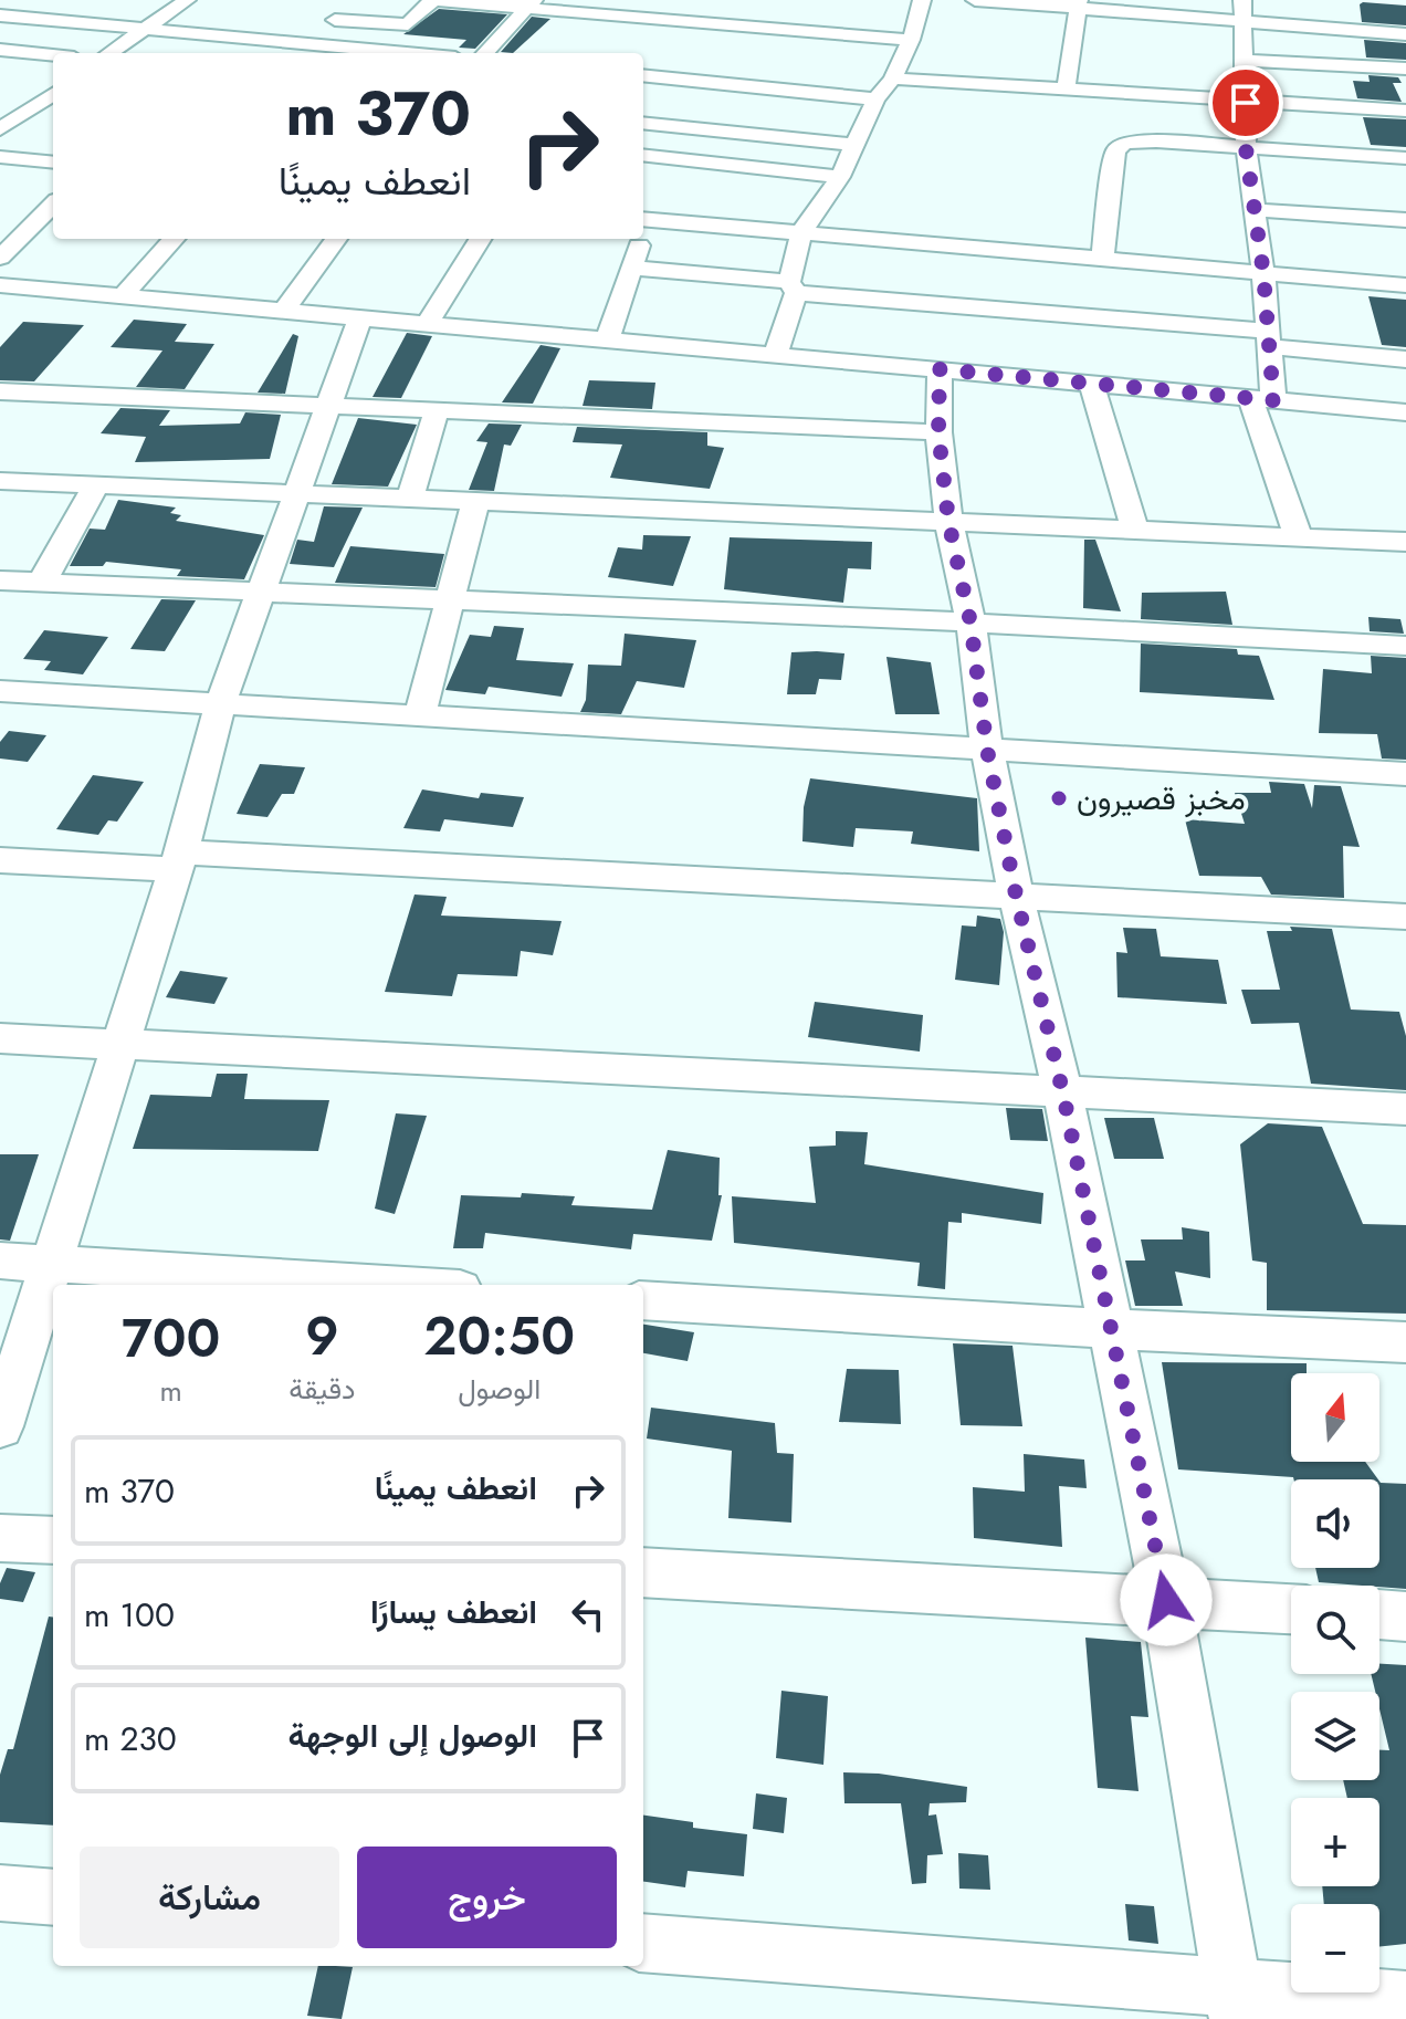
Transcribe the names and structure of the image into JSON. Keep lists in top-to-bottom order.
{
  "places": ["مخبز قصيرون"],
  "north": "top",
  "page": {
    "turn": ["370 m", "انعطف يمينًا"],
    "eta": [
      "20:50",
      "الوصول",
      "9",
      "دقيقة",
      "700",
      "m"
    ],
    "map_buttons": ["+", "−"],
    "list": [
      {
        "name": "انعطف يمينًا",
        "value": "370 m"
      },
      {
        "name": "انعطف يسارًا",
        "value": "100 m"
      },
      {
        "name": "الوصول إلى الوجهة",
        "value": "230 m"
      }
    ],
    "buttons": ["خروج", "مشاركة"]
  }
}
